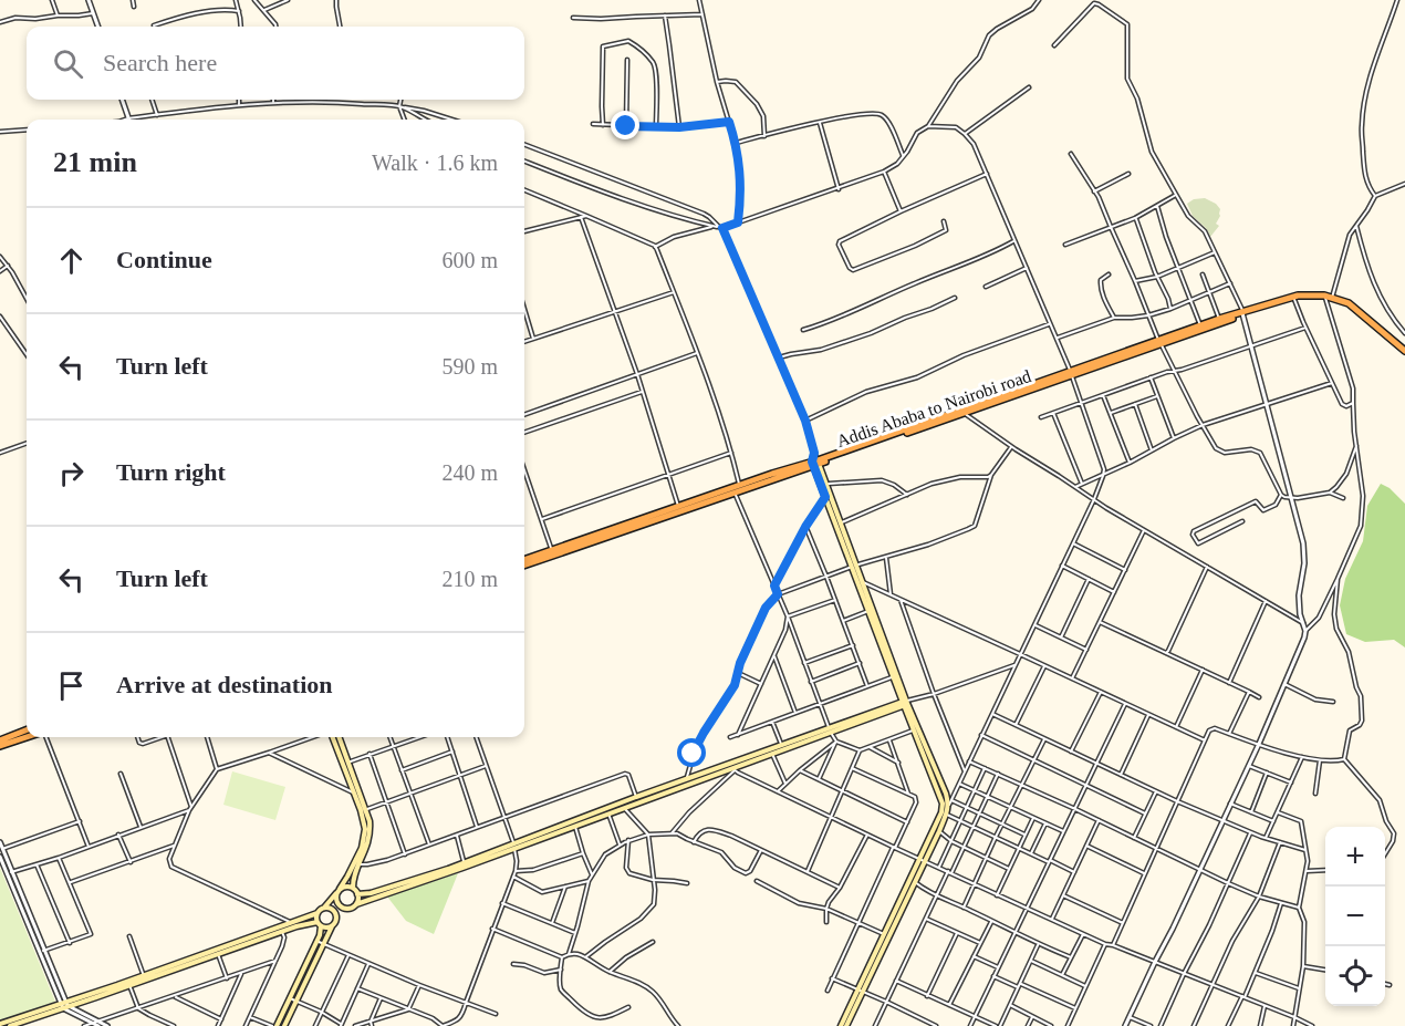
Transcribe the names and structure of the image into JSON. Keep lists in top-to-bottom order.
{
  "streets": {
    "highway": ["Addis Ababa to Nairobi road"]
  },
  "page": {
    "search": "Search here",
    "heading": ["21 min", "Walk · 1.6 km"],
    "list": [
      ["Continue", "600 m"],
      ["Turn left", "590 m"],
      ["Turn right", "240 m"],
      ["Turn left", "210 m"],
      "Arrive at destination"
    ],
    "map_buttons": ["+", "−"]
  }
}
